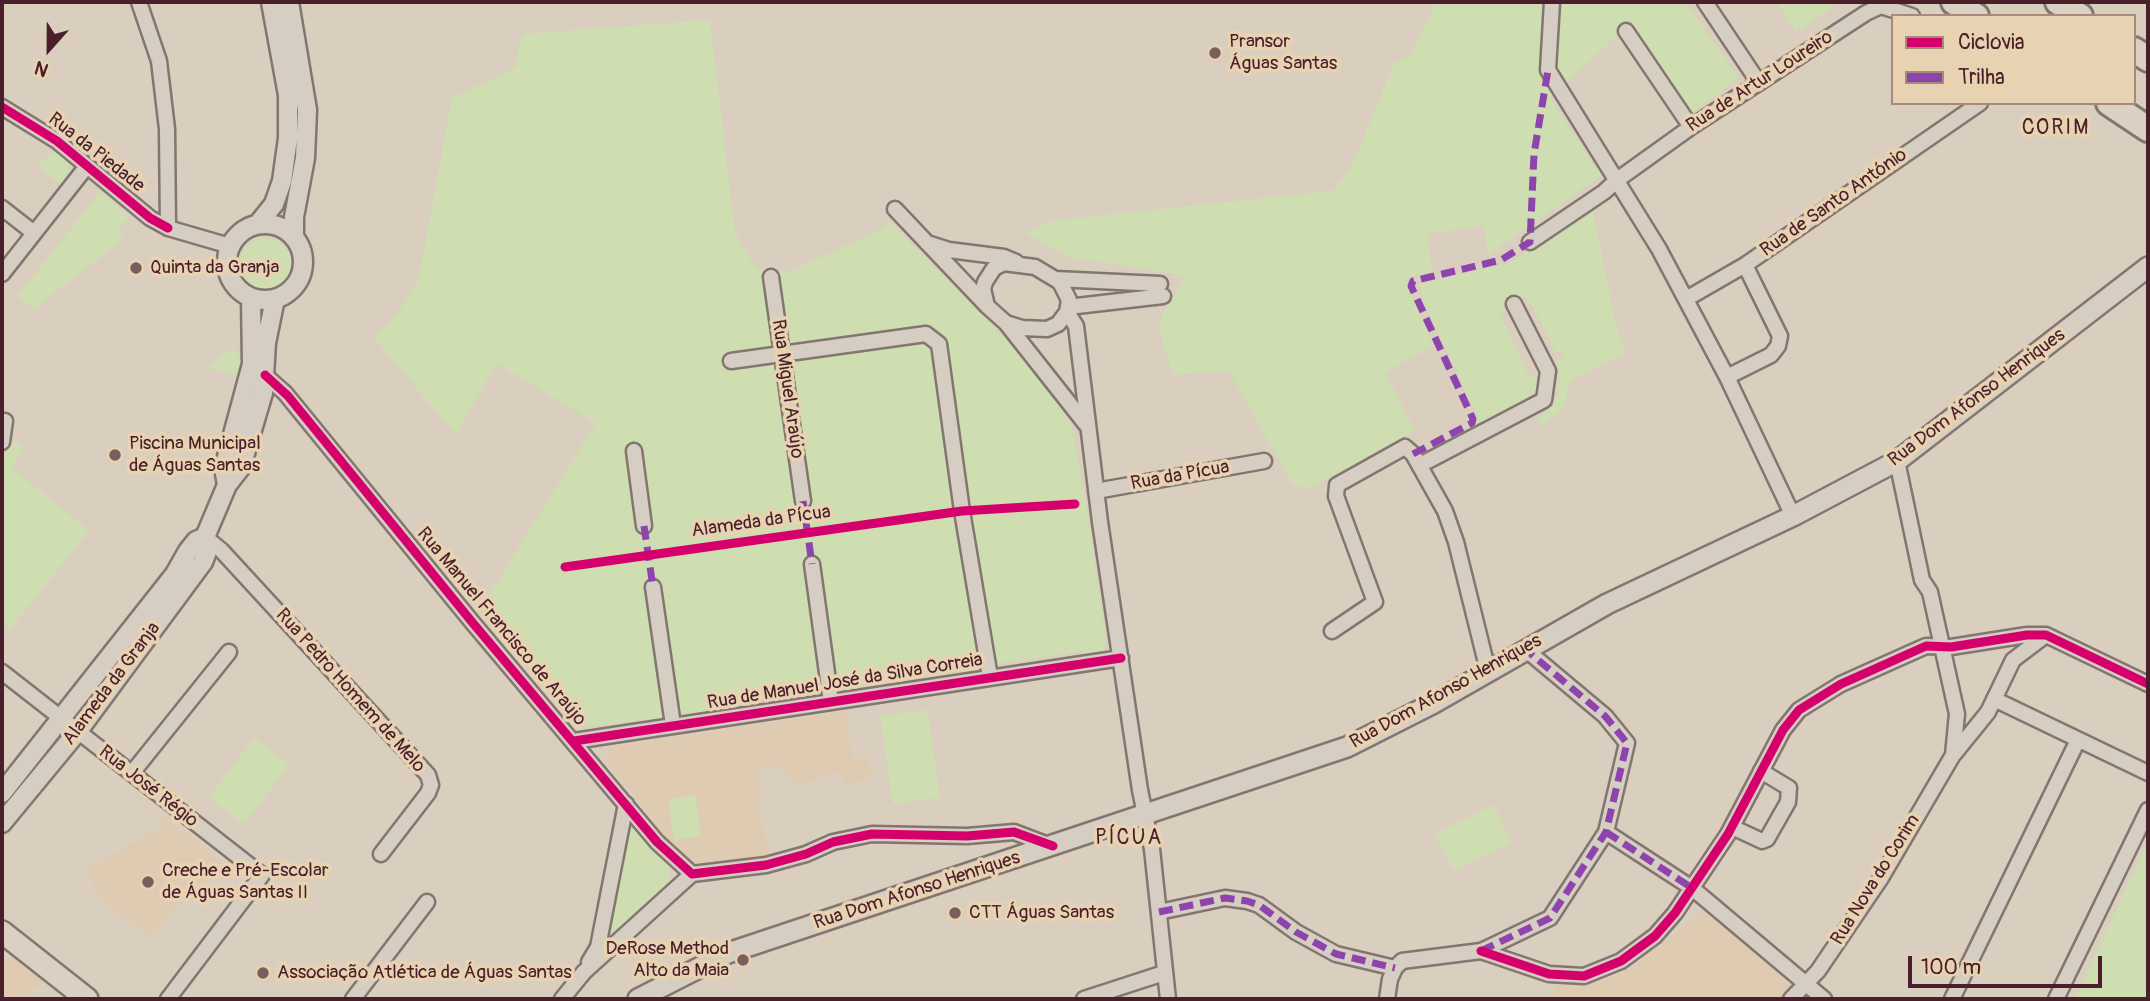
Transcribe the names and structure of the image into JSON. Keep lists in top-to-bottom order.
{
  "streets": {
    "main road": ["Rua Dom Afonso Henriques"],
    "street": [
      "Rua de Artur Loureiro",
      "Rua da Piedade",
      "Rua de Santo António",
      "Rua Miguel Araújo",
      "Rua da Pícua",
      "Rua Manuel Francisco de Araújo",
      "Rua de Manuel José da Silva Correia",
      "Alameda da Granja",
      "Rua Pedro Homem de Melo",
      "Rua José Régio",
      "Rua Nova do Corim"
    ],
    "cycle path": ["Alameda da Pícua"]
  },
  "crossings": [
    ["Rua da Piedade", "Alameda da Granja"],
    ["Rua Dom Afonso Henriques", "Rua Nova do Corim"],
    ["Rua Manuel Francisco de Araújo", "Rua de Manuel José da Silva Correia"],
    ["Rua Manuel Francisco de Araújo", "Alameda da Granja"],
    ["Alameda da Granja", "Rua Pedro Homem de Melo"],
    ["Alameda da Granja", "Rua José Régio"]
  ],
  "districts": ["CORIM", "PÍCUA"],
  "places": [
    "Pransor Águas Santas",
    "Quinta da Granja",
    "Piscina Municipal de Águas Santas",
    "Creche e Pré-Escolar de Águas Santas II",
    "CTT Águas Santas",
    "DeRose Method Alto da Maia",
    "Associação Atlética de Águas Santas"
  ],
  "legend": ["Ciclovia", "Trilha"],
  "scale_bar": "100 m",
  "north": "bottom"
}
